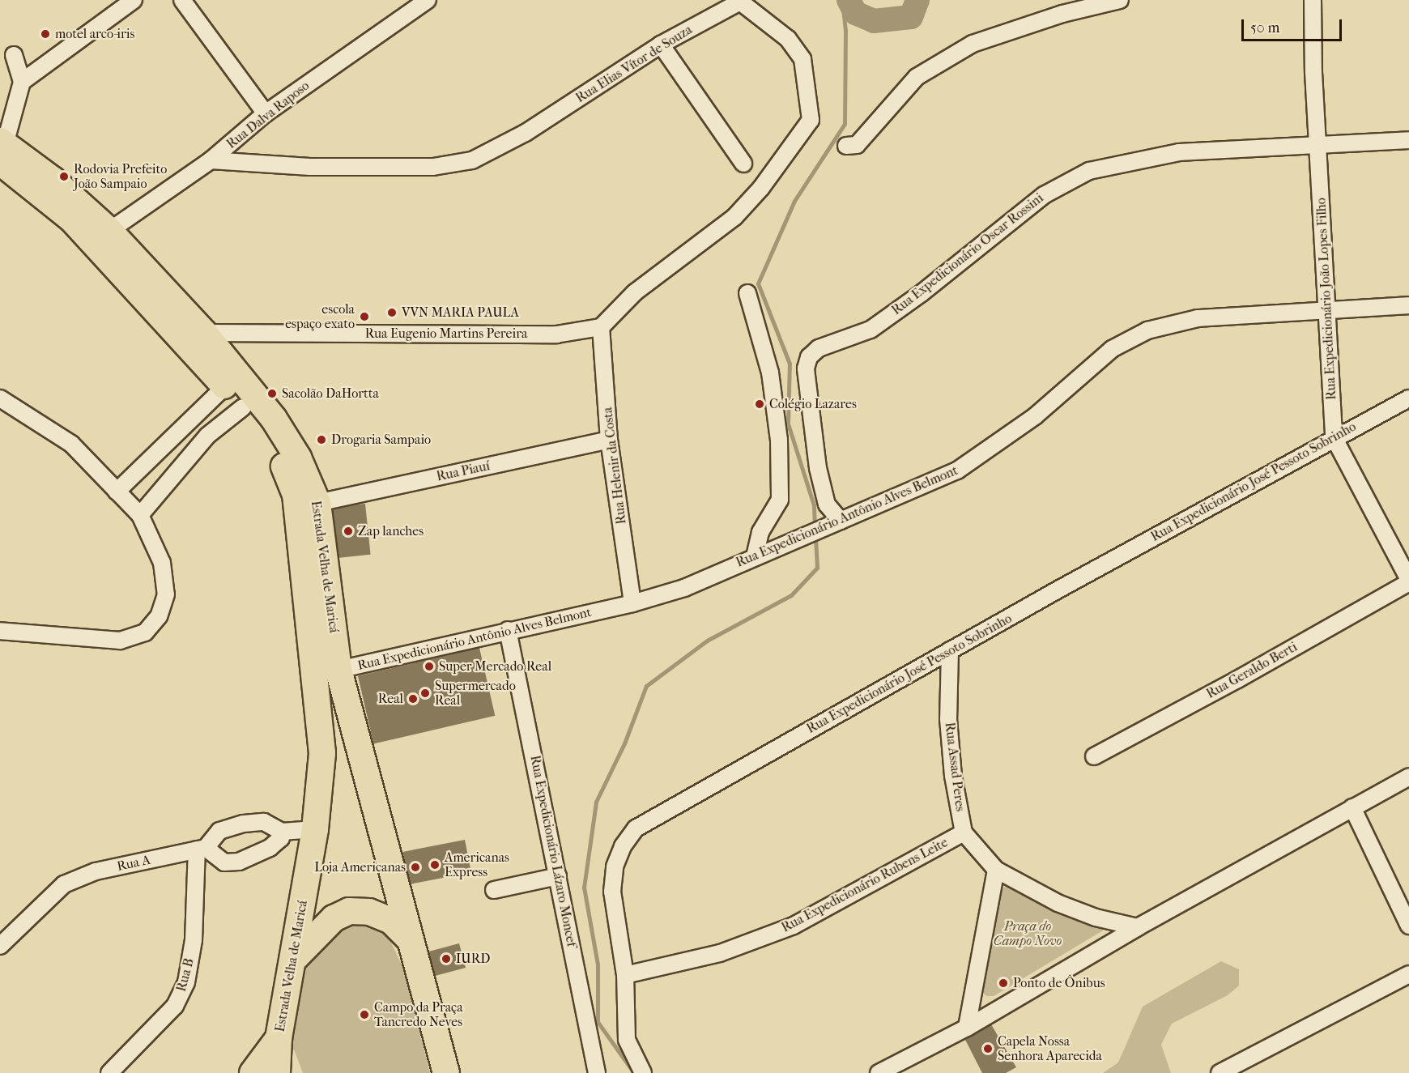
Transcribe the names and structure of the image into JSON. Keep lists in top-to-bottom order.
{
  "streets": {
    "main road": ["Estrada Velha de Maricá"],
    "street": [
      "Rua Elias Vítor de Souza",
      "Rua Dalva Raposo",
      "Rua Expedicionário Oscar Rossini",
      "Rua Expedicionário João Lopes Filho",
      "Rua Eugenio Martins Pereira",
      "Rua Helenir da Costa",
      "Rua Piauí",
      "Rua Expedicionário José Pessoto Sobrinho",
      "Rua Expedicionário Antônio Alves Belmont",
      "Rua Geraldo Berti",
      "Rua Assad Peres",
      "Rua Expedicionário Lázaro Moncef",
      "Rua A",
      "Rua Expedicionário Rubens Leite",
      "Rua B"
    ]
  },
  "crossings": [
    ["Rua Elias Vítor de Souza", "Rua Dalva Raposo"],
    ["Rua Elias Vítor de Souza", "Rua Eugenio Martins Pereira"],
    ["Rua Elias Vítor de Souza", "Rua Helenir da Costa"],
    ["Rua Dalva Raposo", "Estrada Velha de Maricá"],
    ["Rua Expedicionário Oscar Rossini", "Rua Expedicionário João Lopes Filho"],
    ["Rua Expedicionário Oscar Rossini", "Rua Expedicionário Antônio Alves Belmont"],
    ["Rua Expedicionário João Lopes Filho", "Rua Expedicionário José Pessoto Sobrinho"],
    ["Rua Expedicionário João Lopes Filho", "Rua Expedicionário Antônio Alves Belmont"],
    ["Rua Expedicionário João Lopes Filho", "Rua Geraldo Berti"],
    ["Rua Eugenio Martins Pereira", "Rua Helenir da Costa"],
    ["Rua Eugenio Martins Pereira", "Estrada Velha de Maricá"],
    ["Rua Helenir da Costa", "Rua Piauí"],
    ["Rua Helenir da Costa", "Rua Expedicionário Antônio Alves Belmont"],
    ["Rua Piauí", "Estrada Velha de Maricá"],
    ["Rua Expedicionário José Pessoto Sobrinho", "Rua Assad Peres"],
    ["Rua Expedicionário José Pessoto Sobrinho", "Rua Expedicionário Rubens Leite"],
    ["Rua Expedicionário Antônio Alves Belmont", "Estrada Velha de Maricá"],
    ["Rua Expedicionário Antônio Alves Belmont", "Rua Expedicionário Lázaro Moncef"],
    ["Rua Assad Peres", "Rua Expedicionário Rubens Leite"],
    ["Rua A", "Rua B"]
  ],
  "parks": ["Praça do Campo Novo"],
  "places": [
    "motel arco-iris",
    "Rodovia Prefeito João Sampaio",
    "VVN MARIA PAULA",
    "escola espaço exato",
    "Sacolão DaHortta",
    "Colégio Lazares",
    "Drogaria Sampaio",
    "Zap lanches",
    "Super Mercado Real",
    "Supermercado Real",
    "Real",
    "Americanas Express",
    "Loja Americanas",
    "IURD",
    "Ponto de Ônibus",
    "Campo da Praça Tancredo Neves",
    "Capela Nossa Senhora Aparecida"
  ],
  "scale_bar": "50 m"
}
